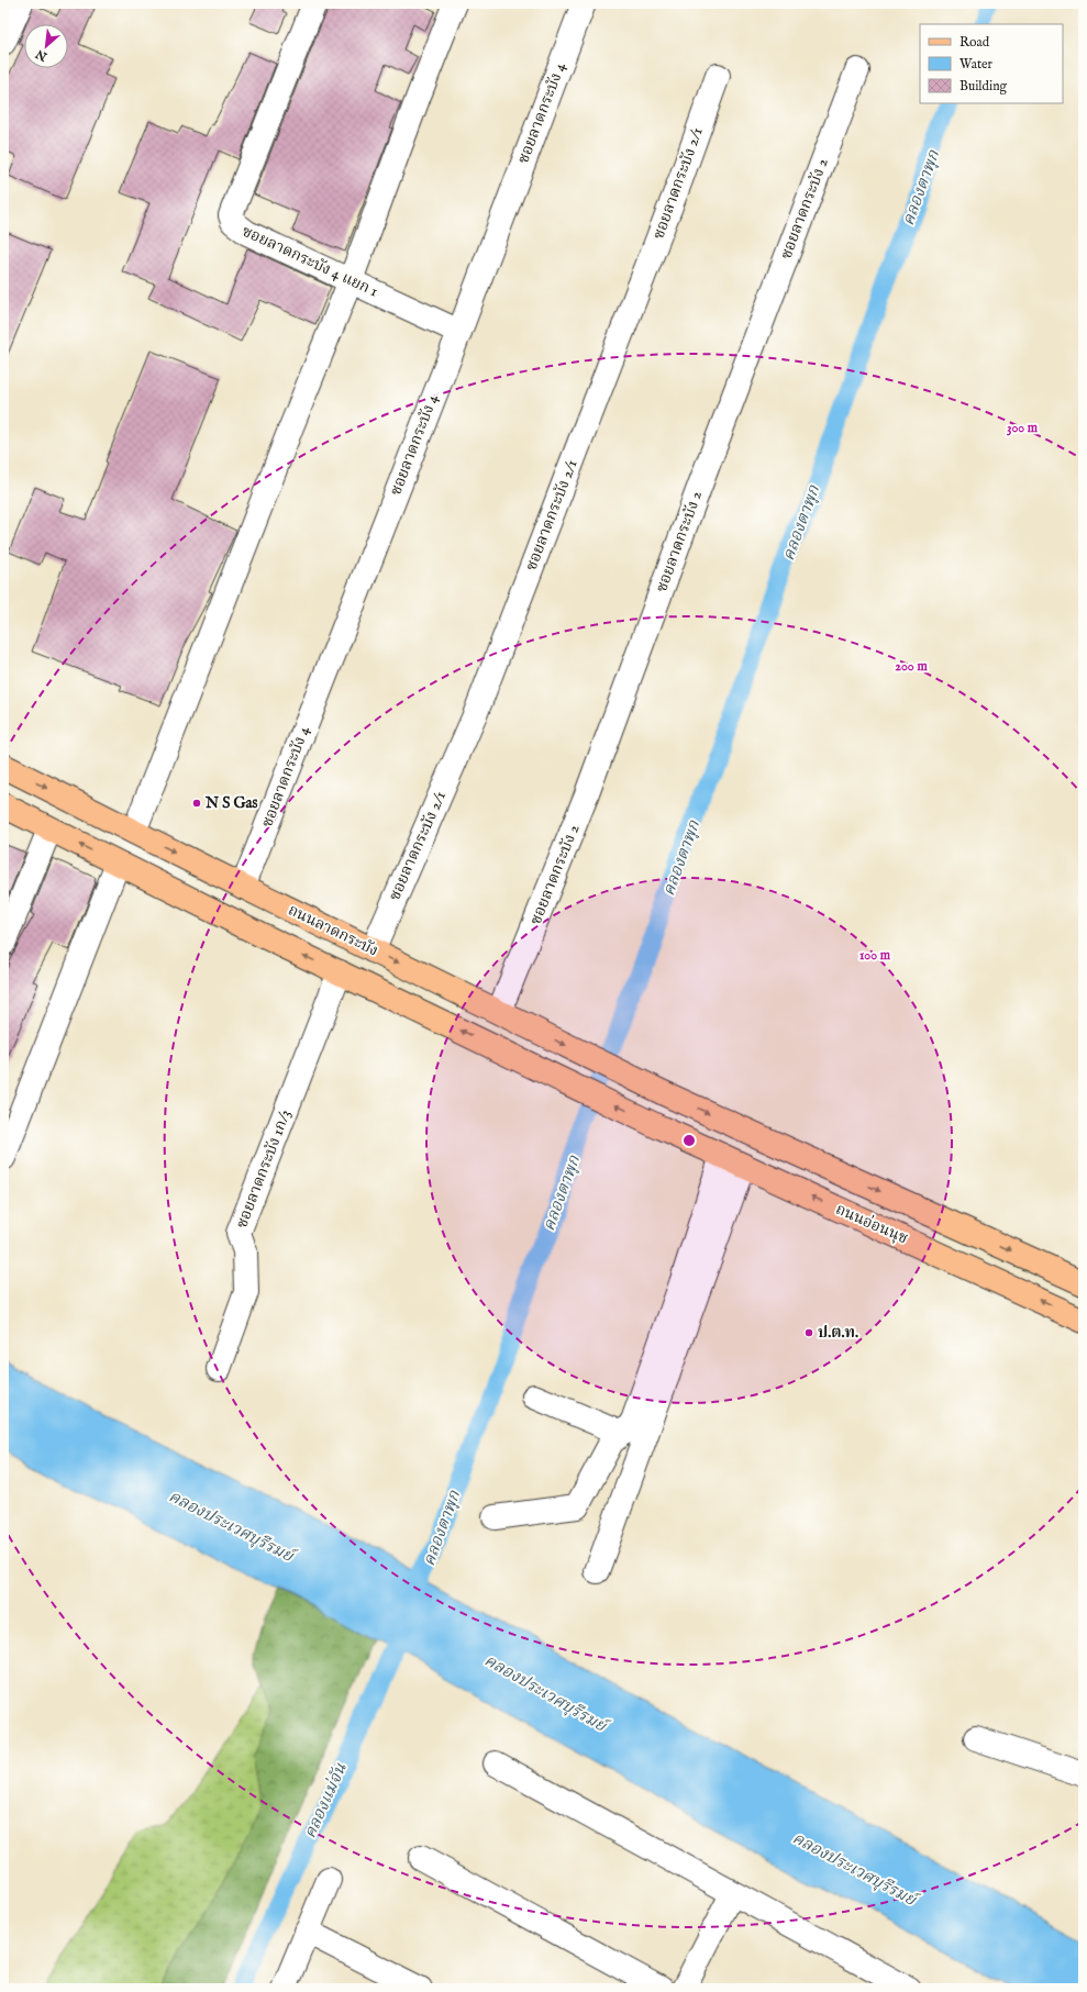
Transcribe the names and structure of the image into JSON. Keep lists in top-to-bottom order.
{
  "streets": {
    "main road": ["ถนนลาดกระบัง", "ถนนอ่อนนุช"],
    "street": [
      "ซอยลาดกระบัง 4",
      "ซอยลาดกระบัง 2/1",
      "ซอยลาดกระบัง 2",
      "ซอยลาดกระบัง 4 แยก 1",
      "ซอยลาดกระบัง 1ก/3"
    ]
  },
  "crossings": [
    ["ซอยลาดกระบัง 4", "ซอยลาดกระบัง 4 แยก 1"],
    ["ซอยลาดกระบัง 4", "ถนนลาดกระบัง"],
    ["ซอยลาดกระบัง 2/1", "ถนนลาดกระบัง"],
    ["ซอยลาดกระบัง 2", "ถนนลาดกระบัง"],
    ["ซอยลาดกระบัง 1ก/3", "ถนนอ่อนนุช"]
  ],
  "one_way": ["ถนนลาดกระบัง", "ถนนอ่อนนุช"],
  "water": ["คลองตาพุก", "คลองประเวศบุรีรมย์", "คลองแม่จัน"],
  "places": ["N S Gas", "ป.ต.ท."],
  "legend": ["Road", "Water", "Building"],
  "north": "bottom left",
  "rings": ["300 m", "200 m", "100 m"]
}
